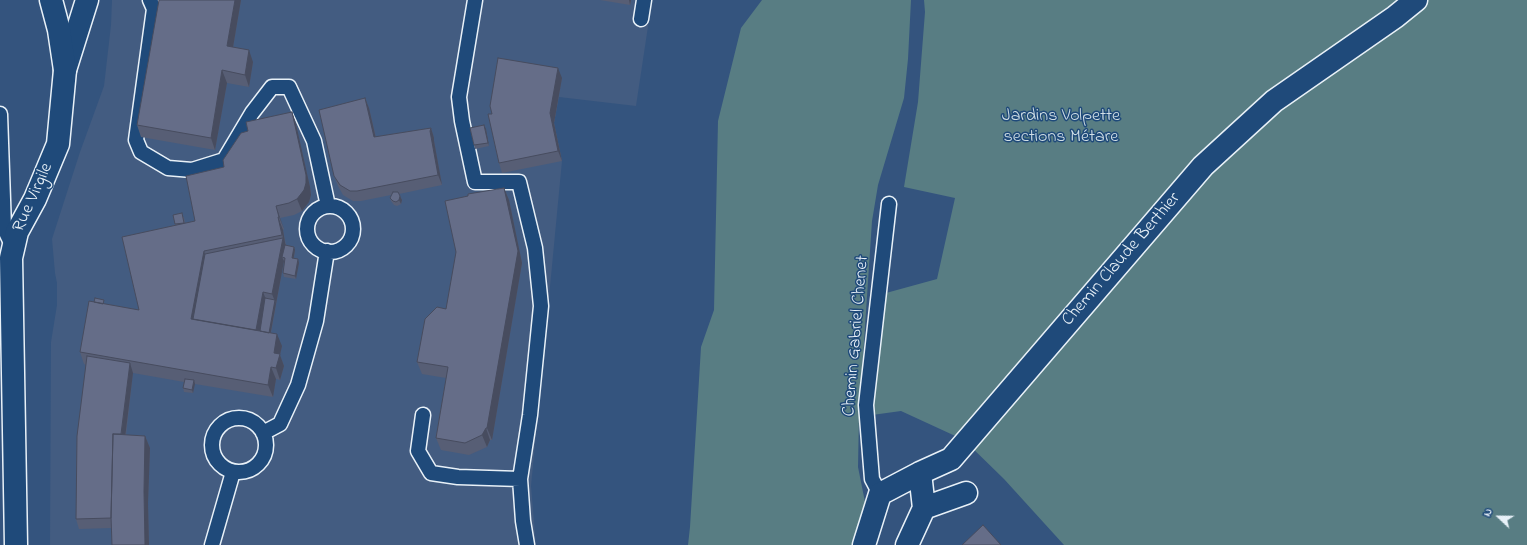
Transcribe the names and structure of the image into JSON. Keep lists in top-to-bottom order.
{
  "streets": {
    "street": ["Rue Virgile", "Chemin Claude Berthier"],
    "lane": ["Chemin Gabriel Chenet"]
  },
  "crossings": [
    ["Chemin Claude Berthier", "Chemin Gabriel Chenet"]
  ],
  "parks": ["Jardins Volpette sections Métare"],
  "north": "left"
}
